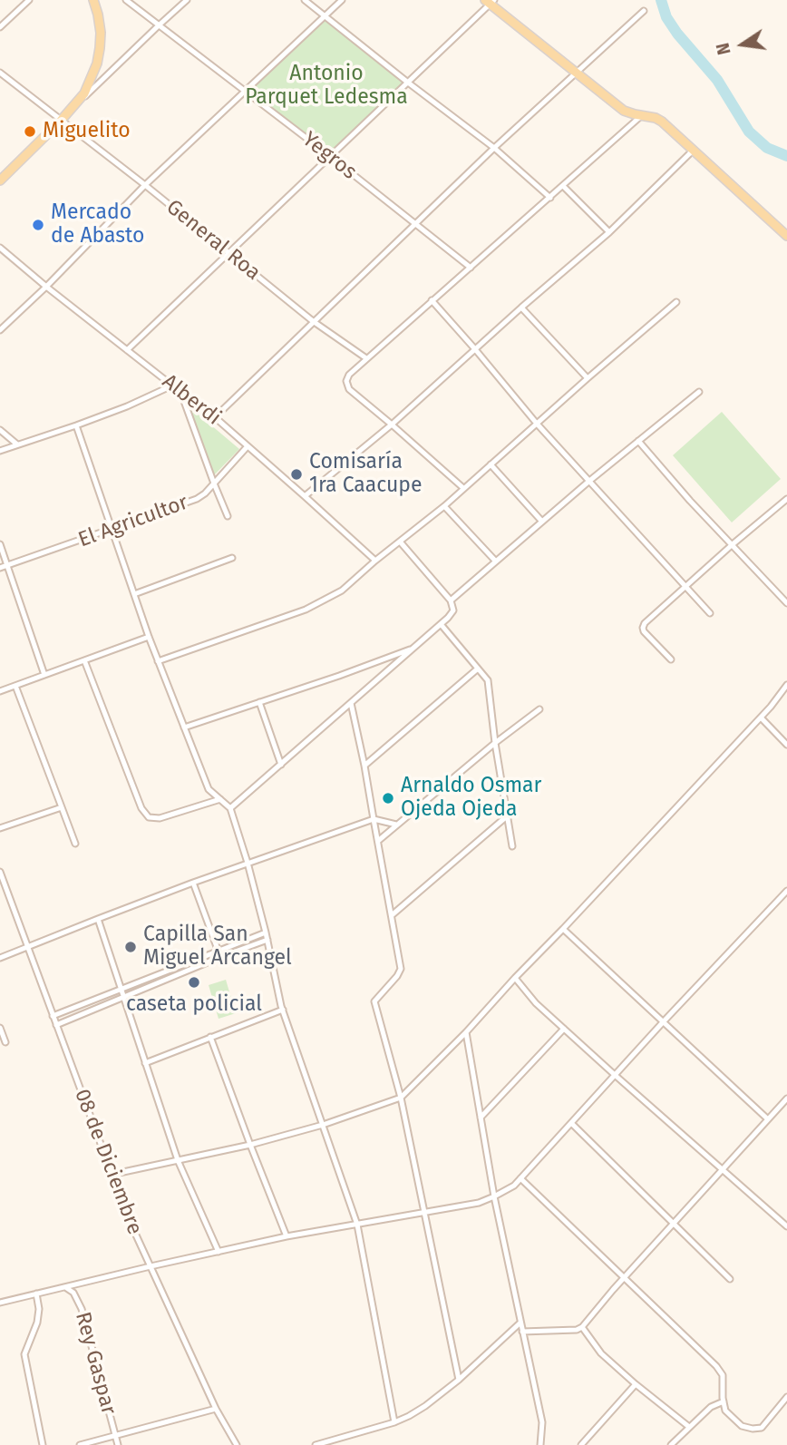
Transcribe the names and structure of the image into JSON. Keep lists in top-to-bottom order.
{
  "streets": {
    "street": [
      "Yegros",
      "General Roa",
      "Alberdi",
      "El Agricultor",
      "08 de Diciembre",
      "Rey Gaspar"
    ]
  },
  "crossings": [
    ["Alberdi", "El Agricultor"]
  ],
  "parks": ["Antonio Parquet Ledesma"],
  "places": [
    "Miguelito",
    "Mercado de Abasto",
    "Comisaría 1ra Caacupe",
    "Arnaldo Osmar Ojeda Ojeda",
    "Capilla San Miguel Arcangel",
    "caseta policial"
  ],
  "north": "left"
}
